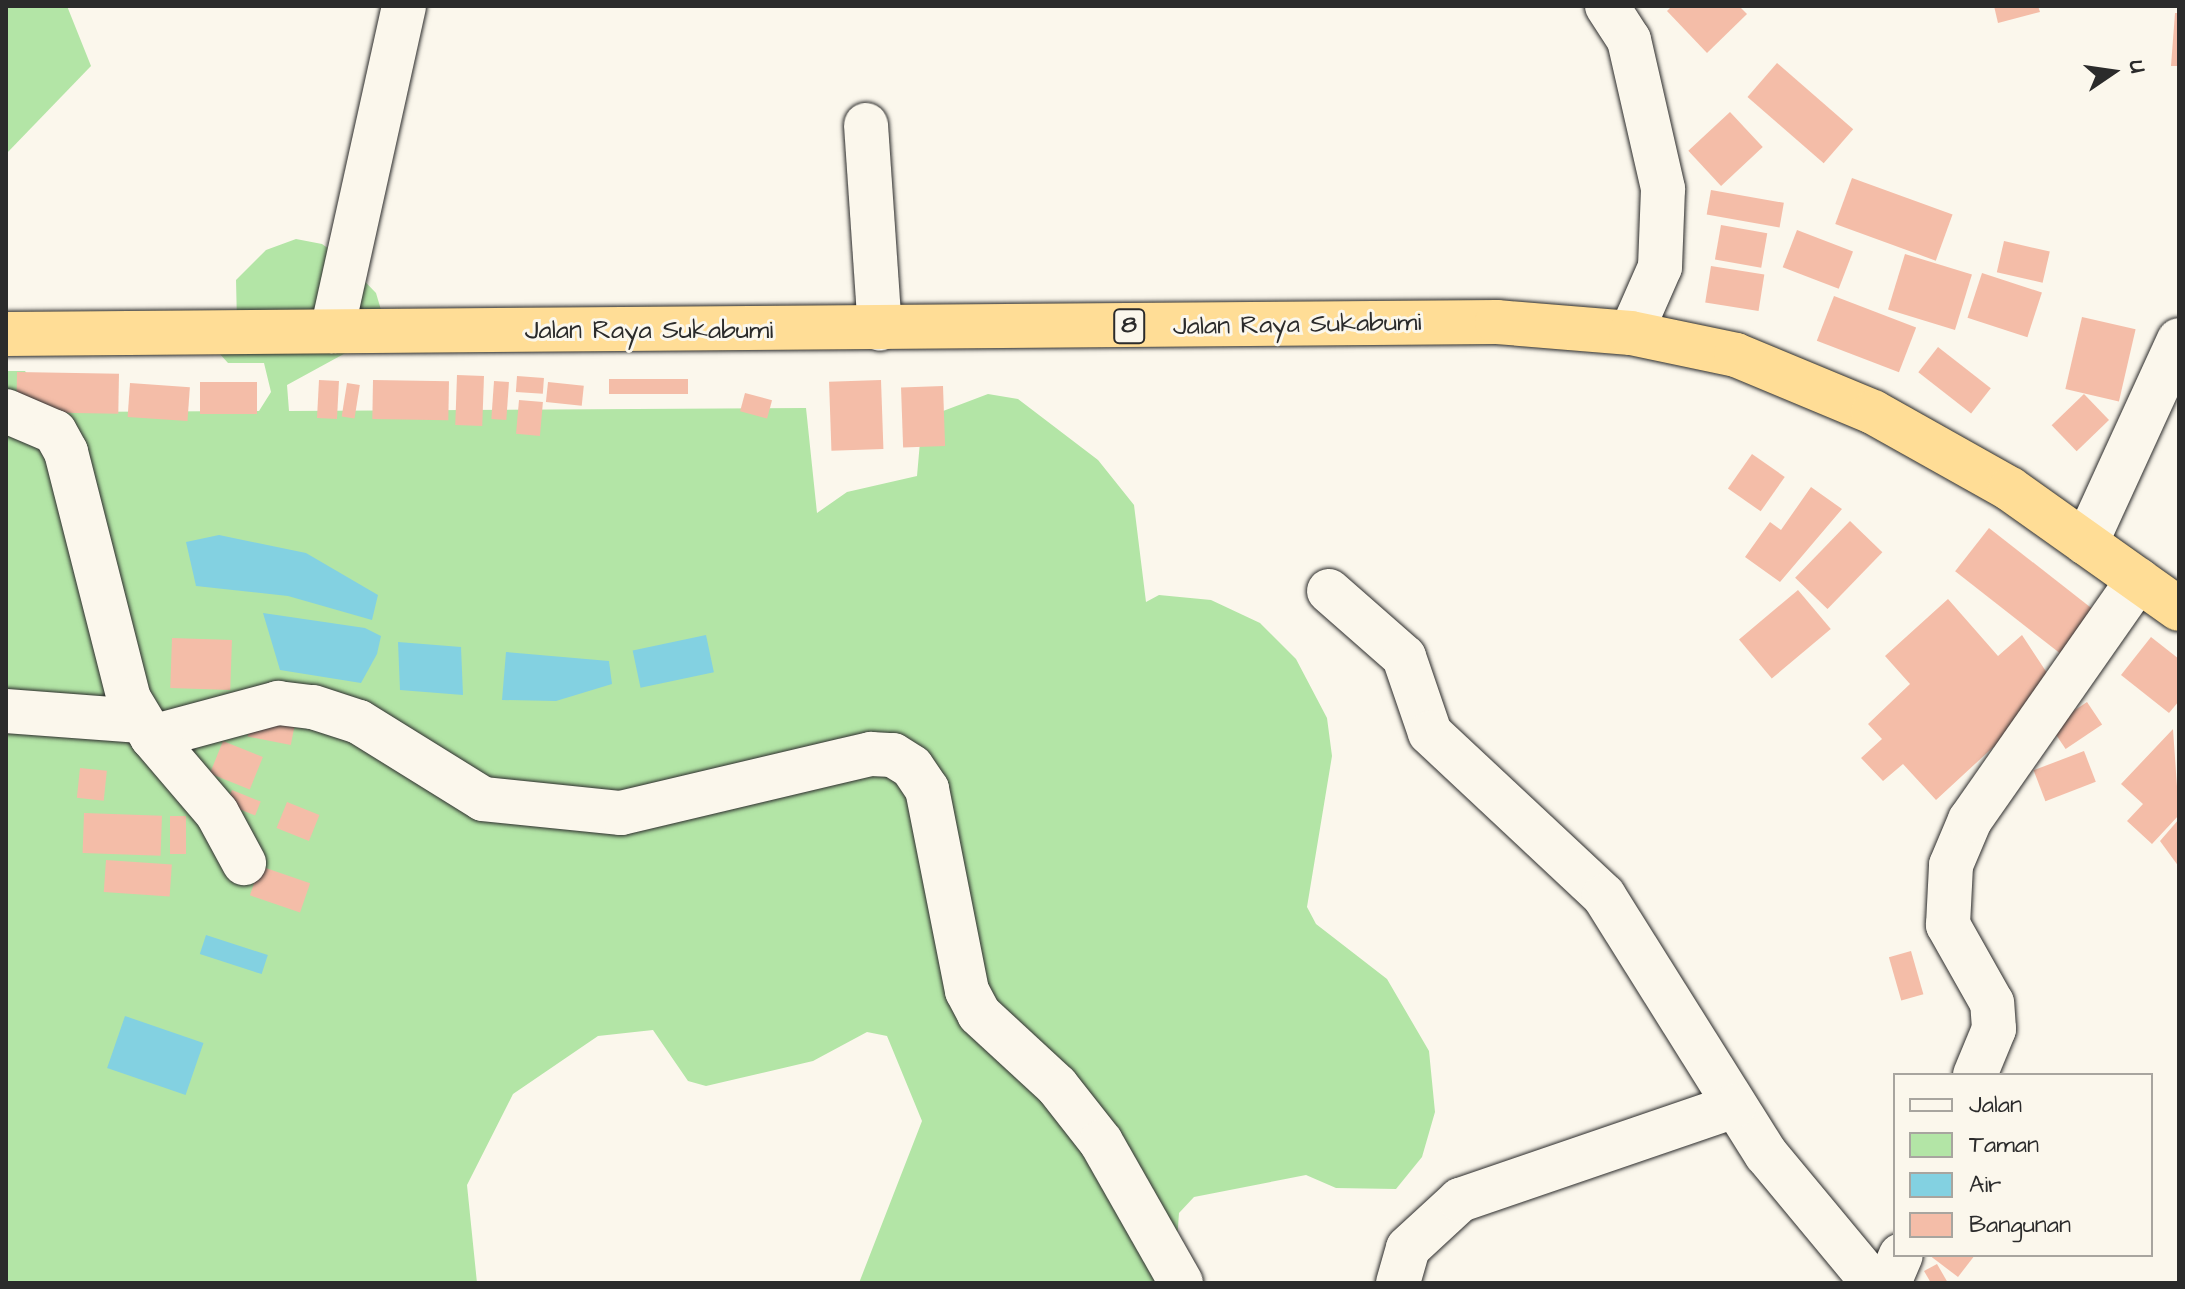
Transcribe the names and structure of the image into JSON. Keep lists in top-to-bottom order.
{
  "streets": {
    "highway": ["Jalan Raya Sukabumi", "8"]
  },
  "legend": [
    "Jalan",
    "Taman",
    "Air",
    "Bangunan"
  ],
  "north": "right"
}
